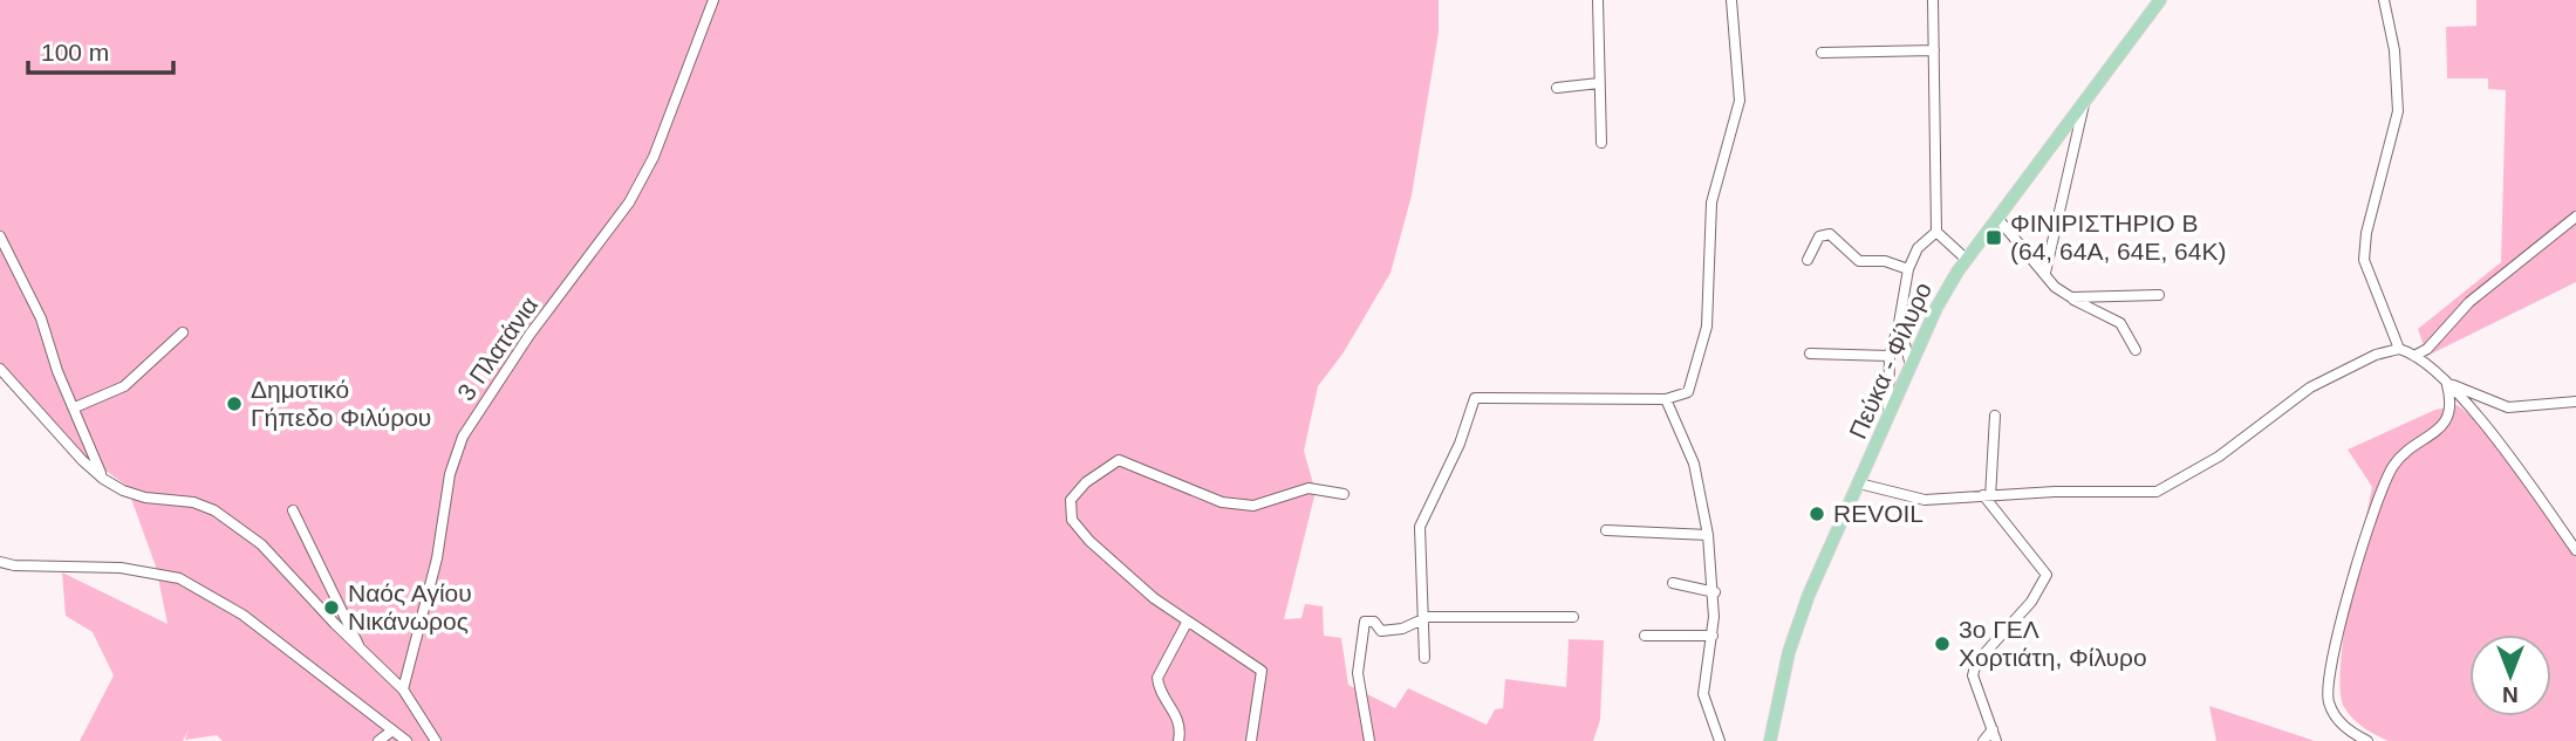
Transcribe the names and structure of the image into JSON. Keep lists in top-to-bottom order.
{
  "streets": {
    "main road": ["Πεύκα - Φίλυρο"],
    "street": ["3 Πλατάνια"]
  },
  "places": {
    "transit": ["ΦΙΝΙΡΙΣΤΗΡΙΟ B (64, 64Α, 64Ε, 64Κ)"],
    "other": [
      "Δημοτικό Γήπεδο Φιλύρου",
      "REVOIL",
      "Ναός Αγίου Νικάνωρος",
      "3ο ΓΕΛ Χορτιάτη, Φίλυρο"
    ]
  },
  "scale_bar": "100 m",
  "north": "bottom"
}
